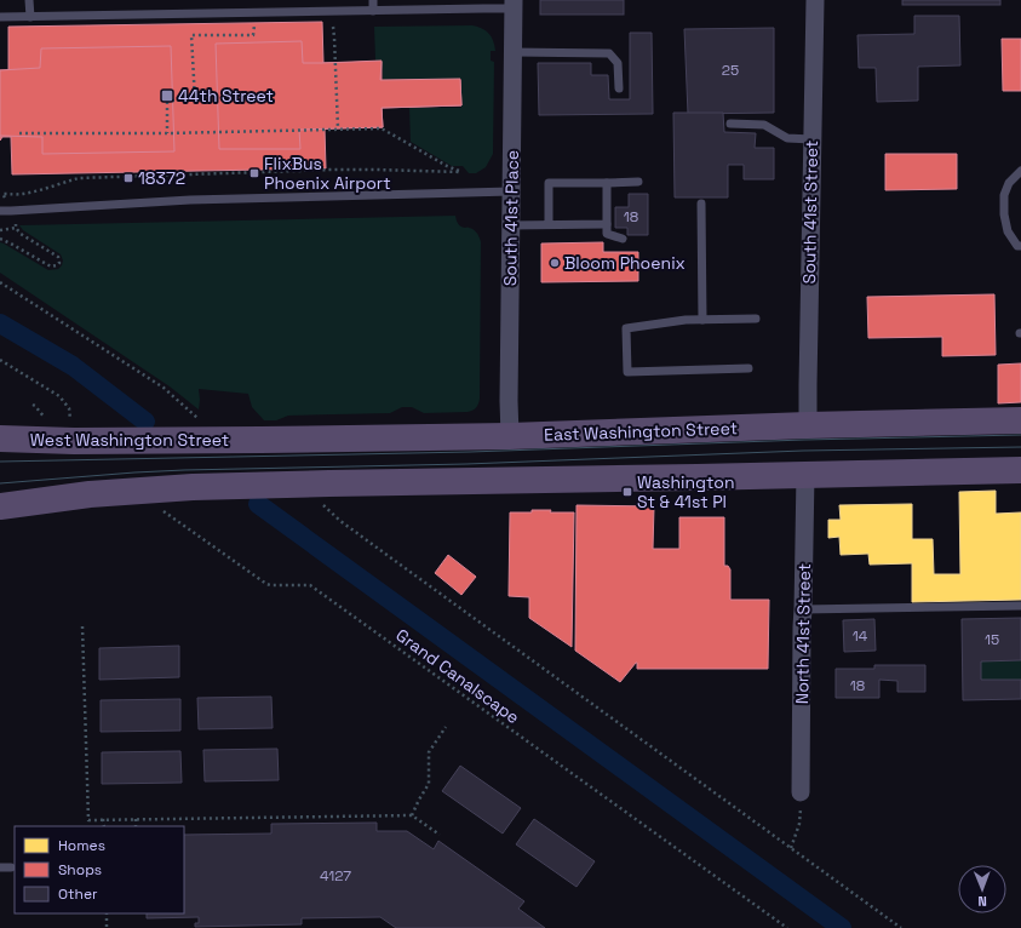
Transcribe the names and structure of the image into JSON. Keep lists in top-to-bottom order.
{
  "streets": {
    "main road": ["East Washington Street", "West Washington Street"],
    "street": ["South 41st Street", "South 41st Place", "North 41st Street"],
    "path": ["Grand Canalscape"]
  },
  "crossings": [
    ["South 41st Street", "East Washington Street"],
    ["South 41st Place", "East Washington Street"],
    ["East Washington Street", "West Washington Street"]
  ],
  "places": {
    "transit": [
      "44th Street",
      "FlixBus Phoenix Airport",
      "18372",
      "Washington St & 41st Pl"
    ],
    "other": ["Bloom Phoenix"]
  },
  "house_numbers": [
    "25",
    "18",
    "14",
    "15",
    "18",
    "4127"
  ],
  "legend": ["Homes", "Shops", "Other"],
  "north": "bottom"
}
